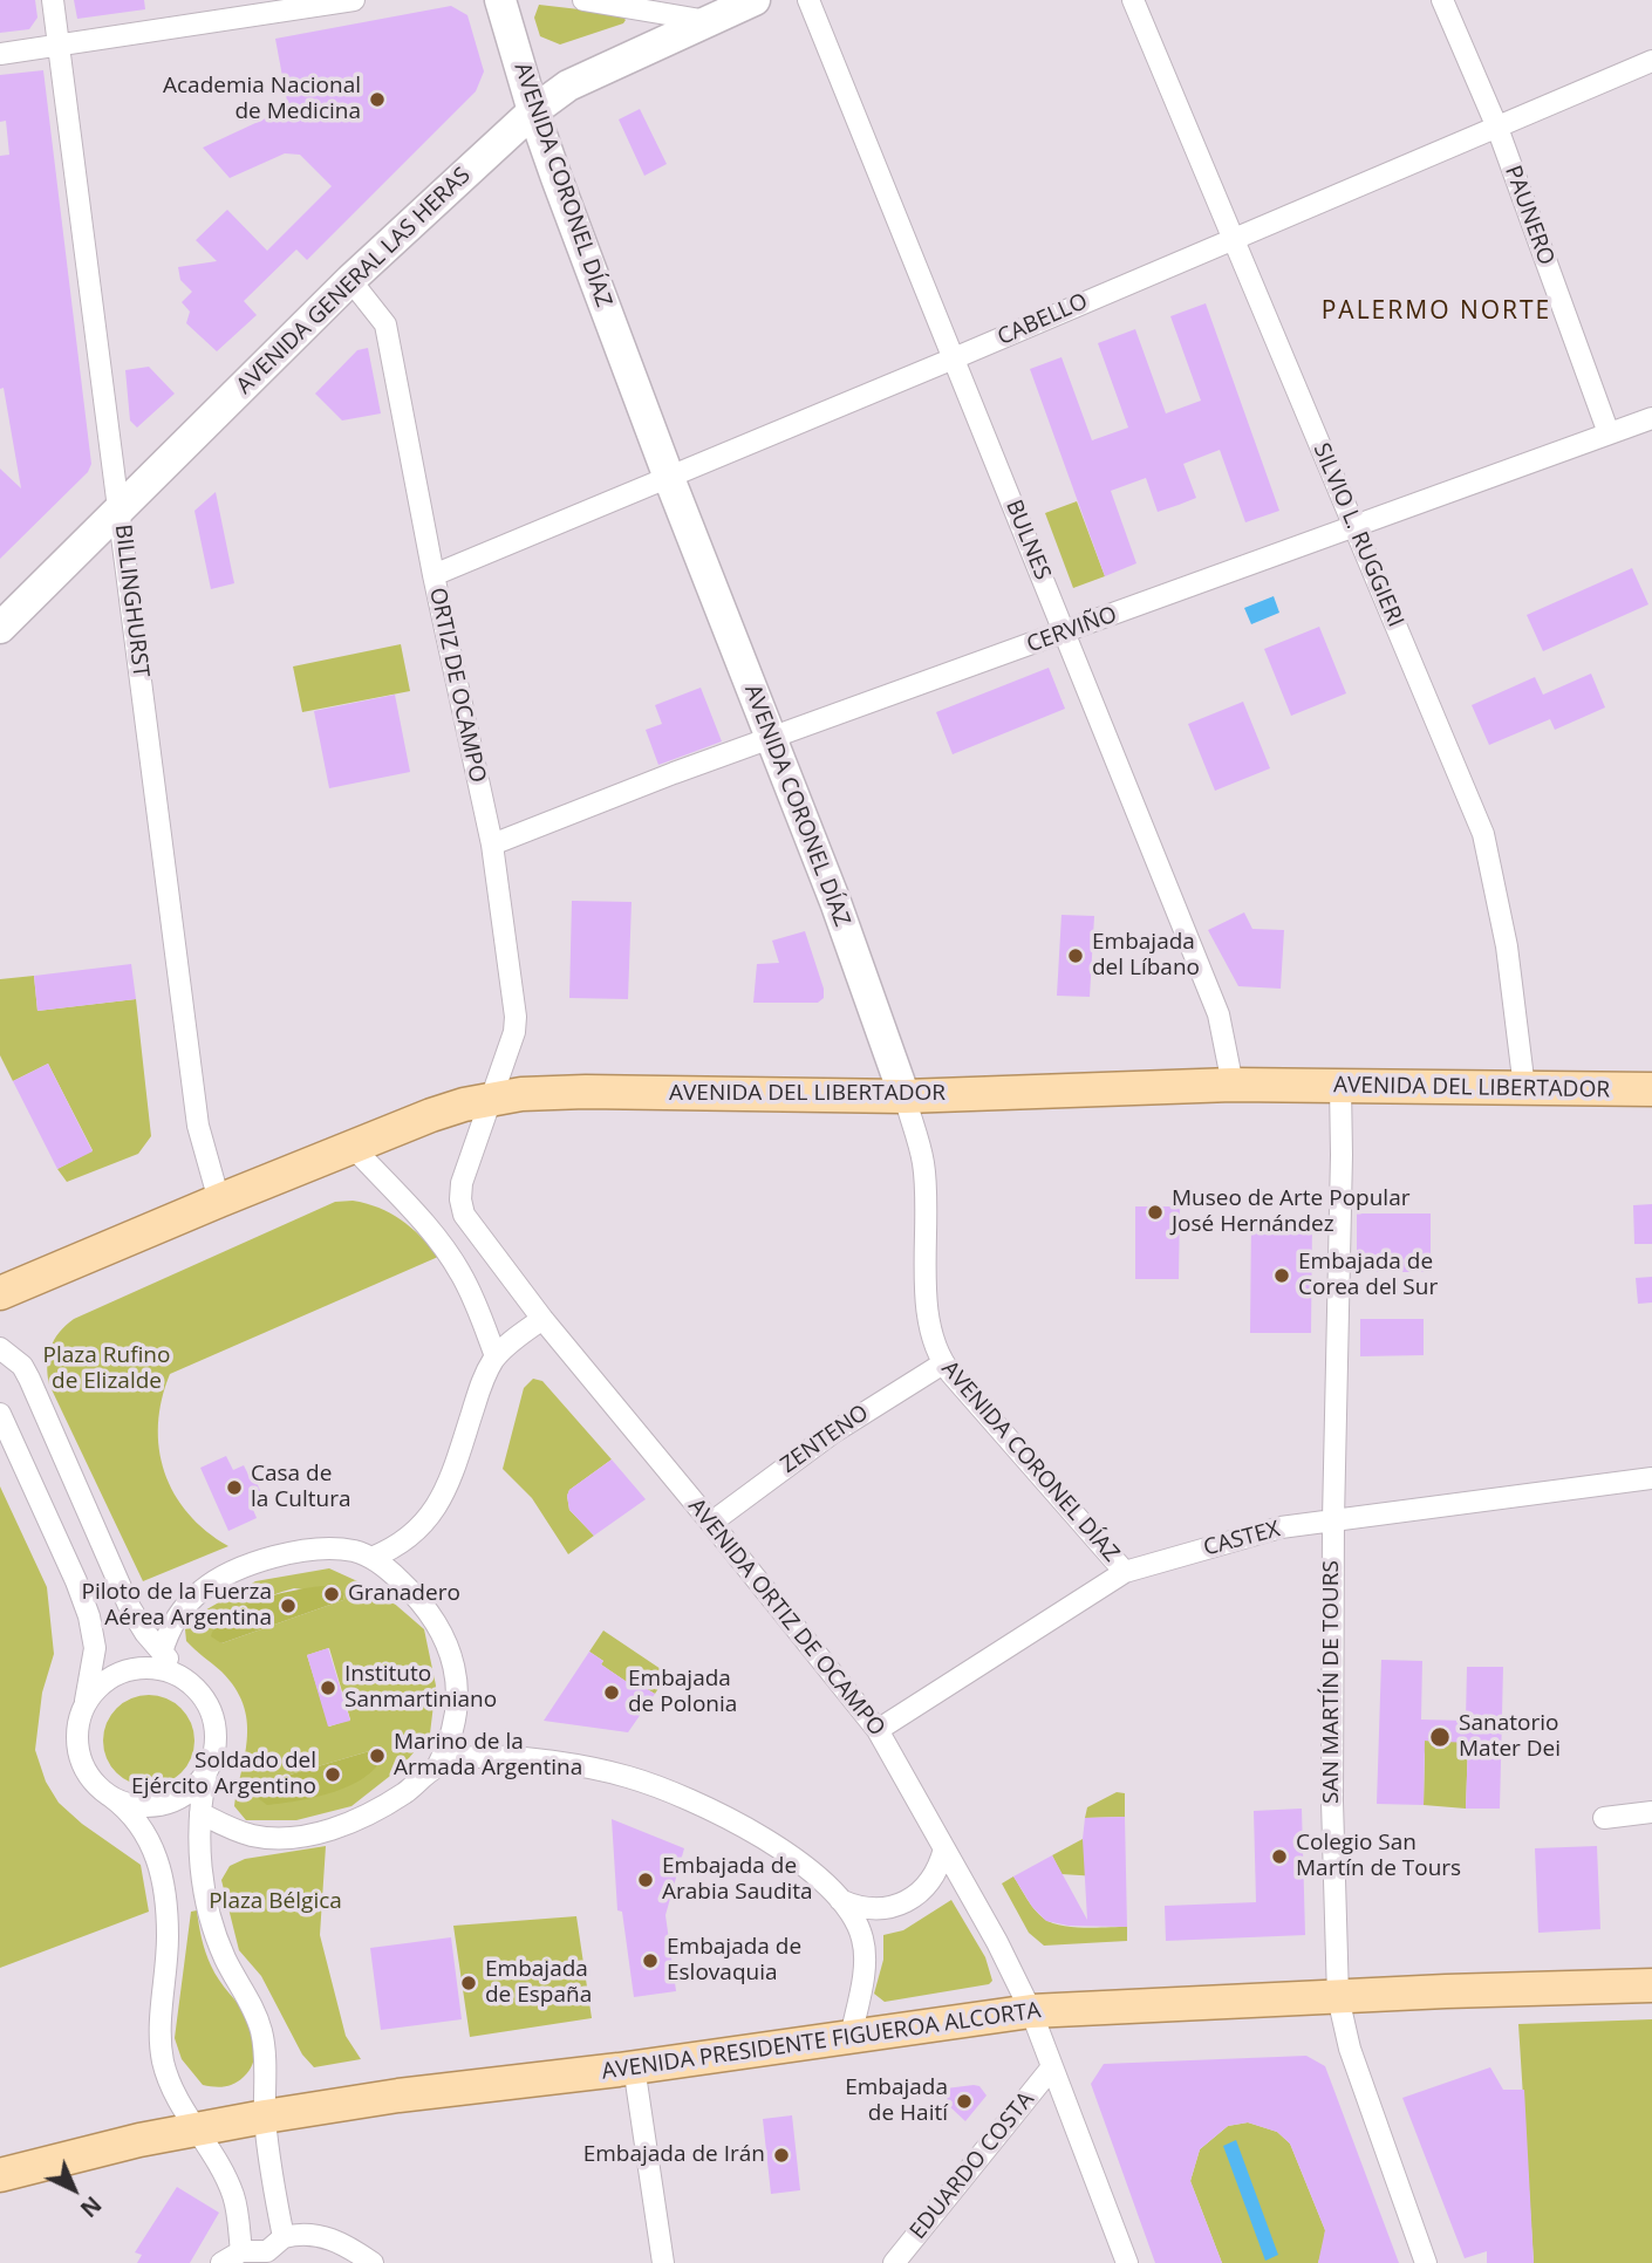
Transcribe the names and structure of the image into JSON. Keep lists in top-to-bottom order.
{
  "streets": {
    "main road": [
      "AVENIDA CORONEL DÍAZ",
      "AVENIDA GENERAL LAS HERAS",
      "AVENIDA DEL LIBERTADOR",
      "AVENIDA PRESIDENTE FIGUEROA ALCORTA"
    ],
    "street": [
      "PAUNERO",
      "CABELLO",
      "SILVIO L. RUGGIERI",
      "BULNES",
      "BILLINGHURST",
      "CERVIÑO",
      "ORTIZ DE OCAMPO",
      "ZENTENO",
      "CASTEX",
      "AVENIDA ORTIZ DE OCAMPO",
      "SAN MARTÍN DE TOURS",
      "EDUARDO COSTA"
    ]
  },
  "crossings": [
    ["AVENIDA CORONEL DÍAZ", "AVENIDA GENERAL LAS HERAS"],
    ["AVENIDA CORONEL DÍAZ", "CABELLO"],
    ["AVENIDA CORONEL DÍAZ", "CERVIÑO"],
    ["AVENIDA CORONEL DÍAZ", "AVENIDA DEL LIBERTADOR"],
    ["AVENIDA CORONEL DÍAZ", "ZENTENO"],
    ["AVENIDA CORONEL DÍAZ", "CASTEX"],
    ["PAUNERO", "CABELLO"],
    ["PAUNERO", "CERVIÑO"],
    ["AVENIDA GENERAL LAS HERAS", "BILLINGHURST"],
    ["AVENIDA GENERAL LAS HERAS", "ORTIZ DE OCAMPO"],
    ["CABELLO", "SILVIO L. RUGGIERI"],
    ["CABELLO", "BULNES"],
    ["CABELLO", "ORTIZ DE OCAMPO"],
    ["SILVIO L. RUGGIERI", "CERVIÑO"],
    ["SILVIO L. RUGGIERI", "AVENIDA DEL LIBERTADOR"],
    ["BULNES", "CERVIÑO"],
    ["BULNES", "AVENIDA DEL LIBERTADOR"],
    ["BILLINGHURST", "AVENIDA DEL LIBERTADOR"],
    ["CERVIÑO", "ORTIZ DE OCAMPO"],
    ["ORTIZ DE OCAMPO", "AVENIDA DEL LIBERTADOR"],
    ["ORTIZ DE OCAMPO", "AVENIDA ORTIZ DE OCAMPO"],
    ["AVENIDA DEL LIBERTADOR", "AVENIDA ORTIZ DE OCAMPO"],
    ["AVENIDA DEL LIBERTADOR", "SAN MARTÍN DE TOURS"],
    ["ZENTENO", "AVENIDA ORTIZ DE OCAMPO"],
    ["CASTEX", "AVENIDA ORTIZ DE OCAMPO"],
    ["CASTEX", "SAN MARTÍN DE TOURS"],
    ["AVENIDA ORTIZ DE OCAMPO", "AVENIDA PRESIDENTE FIGUEROA ALCORTA"],
    ["AVENIDA ORTIZ DE OCAMPO", "EDUARDO COSTA"],
    ["SAN MARTÍN DE TOURS", "AVENIDA PRESIDENTE FIGUEROA ALCORTA"]
  ],
  "districts": ["PALERMO NORTE"],
  "parks": ["Plaza Rufino de Elizalde", "Plaza Bélgica"],
  "places": [
    "Academia Nacional de Medicina",
    "Embajada del Líbano",
    "Museo de Arte Popular José Hernández",
    "Embajada de Corea del Sur",
    "Casa de la Cultura",
    "Granadero",
    "Piloto de la Fuerza Aérea Argentina",
    "Instituto Sanmartiniano",
    "Embajada de Polonia",
    "Sanatorio Mater Dei",
    "Marino de la Armada Argentina",
    "Soldado del Ejército Argentino",
    "Colegio San Martín de Tours",
    "Embajada de Arabia Saudita",
    "Embajada de Eslovaquia",
    "Embajada de España",
    "Embajada de Haití",
    "Embajada de Irán"
  ],
  "north": "bottom right"
}
